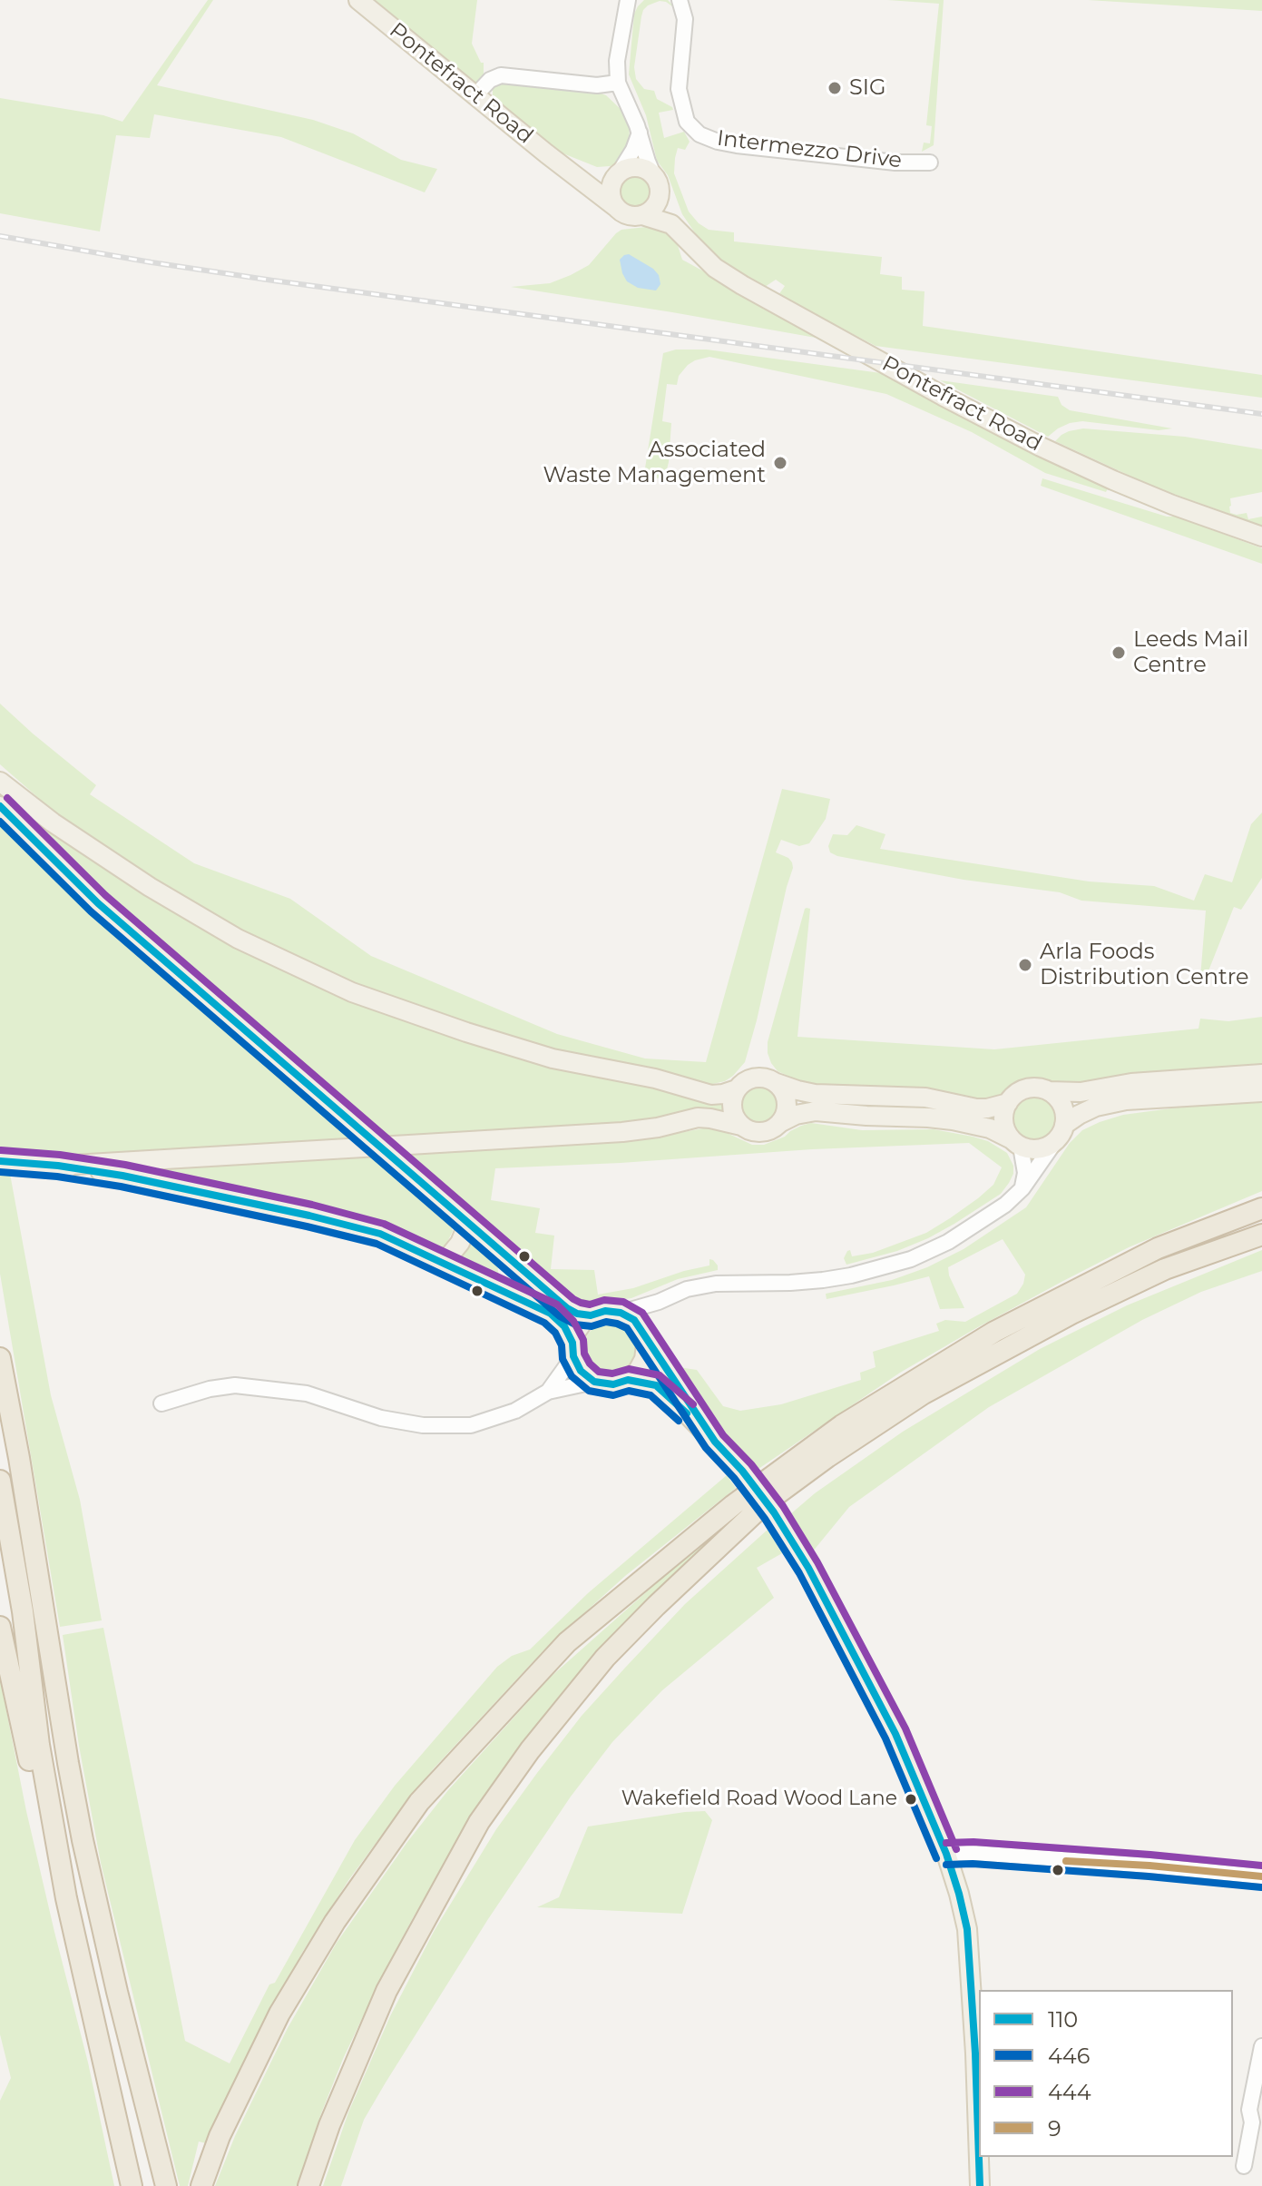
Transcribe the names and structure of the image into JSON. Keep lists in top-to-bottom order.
{
  "streets": {
    "main road": ["Pontefract Road"],
    "street": ["Intermezzo Drive"]
  },
  "places": [
    "SIG",
    "Associated Waste Management",
    "Leeds Mail Centre",
    "Arla Foods Distribution Centre",
    "Wakefield Road Wood Lane"
  ],
  "lines": [
    "transit line 444",
    "transit line 110",
    "transit line 446",
    "transit line 9"
  ],
  "legend": [
    "110",
    "446",
    "444",
    "9"
  ]
}
